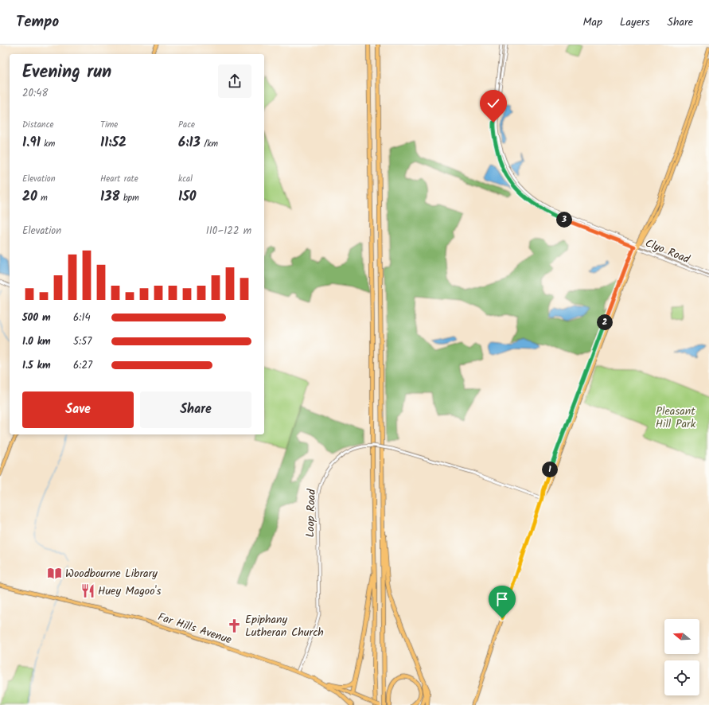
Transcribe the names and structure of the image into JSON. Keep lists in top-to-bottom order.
{
  "streets": {
    "main road": ["Far Hills Avenue"],
    "street": ["Clyo Road", "Loop Road"]
  },
  "crossings": [
    ["Loop Road", "Far Hills Avenue"]
  ],
  "parks": ["Pleasant Hill Park"],
  "places": {
    "library": ["Woodbourne Library"],
    "restaurant": ["Huey Magoo's"],
    "church": ["Epiphany Lutheran Church"]
  },
  "north": "left",
  "page": {
    "header": "Tempo",
    "nav": ["Map", "Layers", "Share"],
    "heading": ["Evening run", "20:48"],
    "stats": [
      ["Distance", "1.91 km"],
      ["Time", "11:52"],
      ["Pace", "6:13 /km"],
      ["Elevation", "20 m"],
      ["Heart rate", "138 bpm"],
      ["kcal", "150"]
    ],
    "pins": ["3", "2", "1"],
    "chart": ["Elevation", "110–122 m"],
    "list": [
      {
        "name": "500 m",
        "note": "6:14"
      },
      {
        "name": "1.0 km",
        "note": "5:57"
      },
      {
        "name": "1.5 km",
        "note": "6:27"
      }
    ],
    "buttons": ["Save", "Share"]
  }
}
